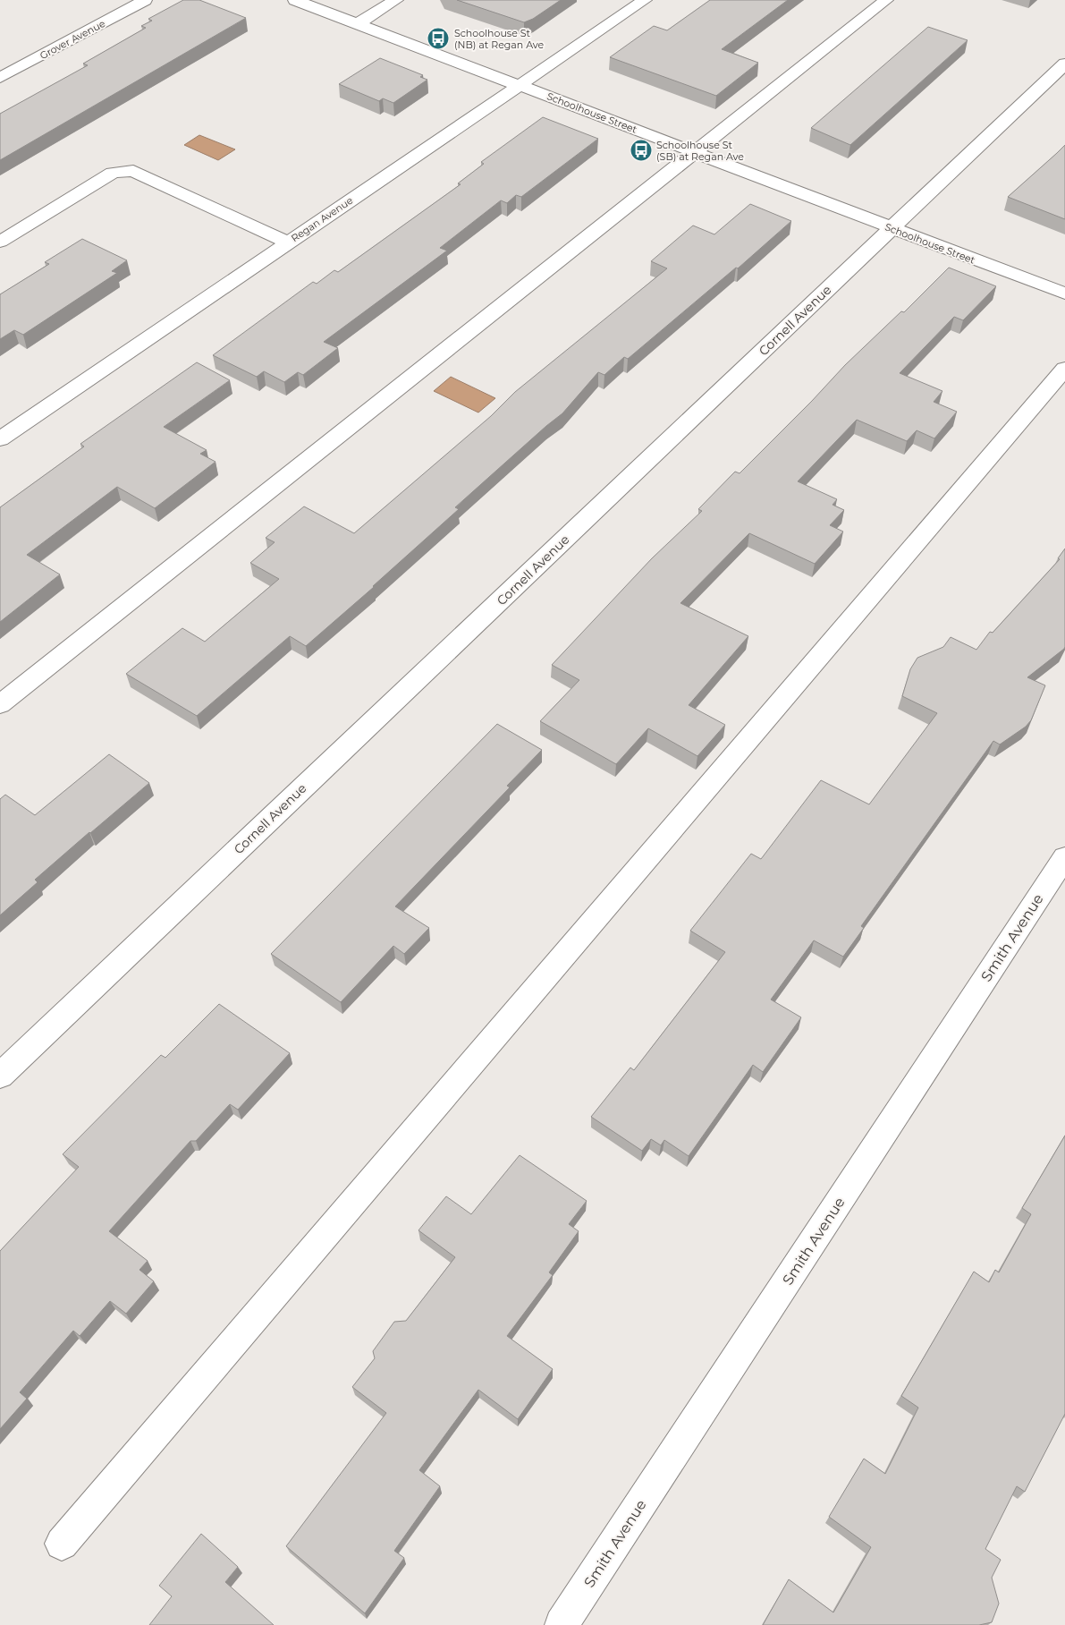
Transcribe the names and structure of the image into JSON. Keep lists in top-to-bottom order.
{
  "streets": {
    "street": [
      "Grover Avenue",
      "Schoolhouse Street",
      "Regan Avenue",
      "Cornell Avenue",
      "Smith Avenue"
    ]
  },
  "crossings": [
    ["Schoolhouse Street", "Regan Avenue"],
    ["Schoolhouse Street", "Cornell Avenue"]
  ],
  "places": {
    "bus stop": ["Schoolhouse St (NB) at Regan Ave", "Schoolhouse St (SB) at Regan Ave"]
  }
}
